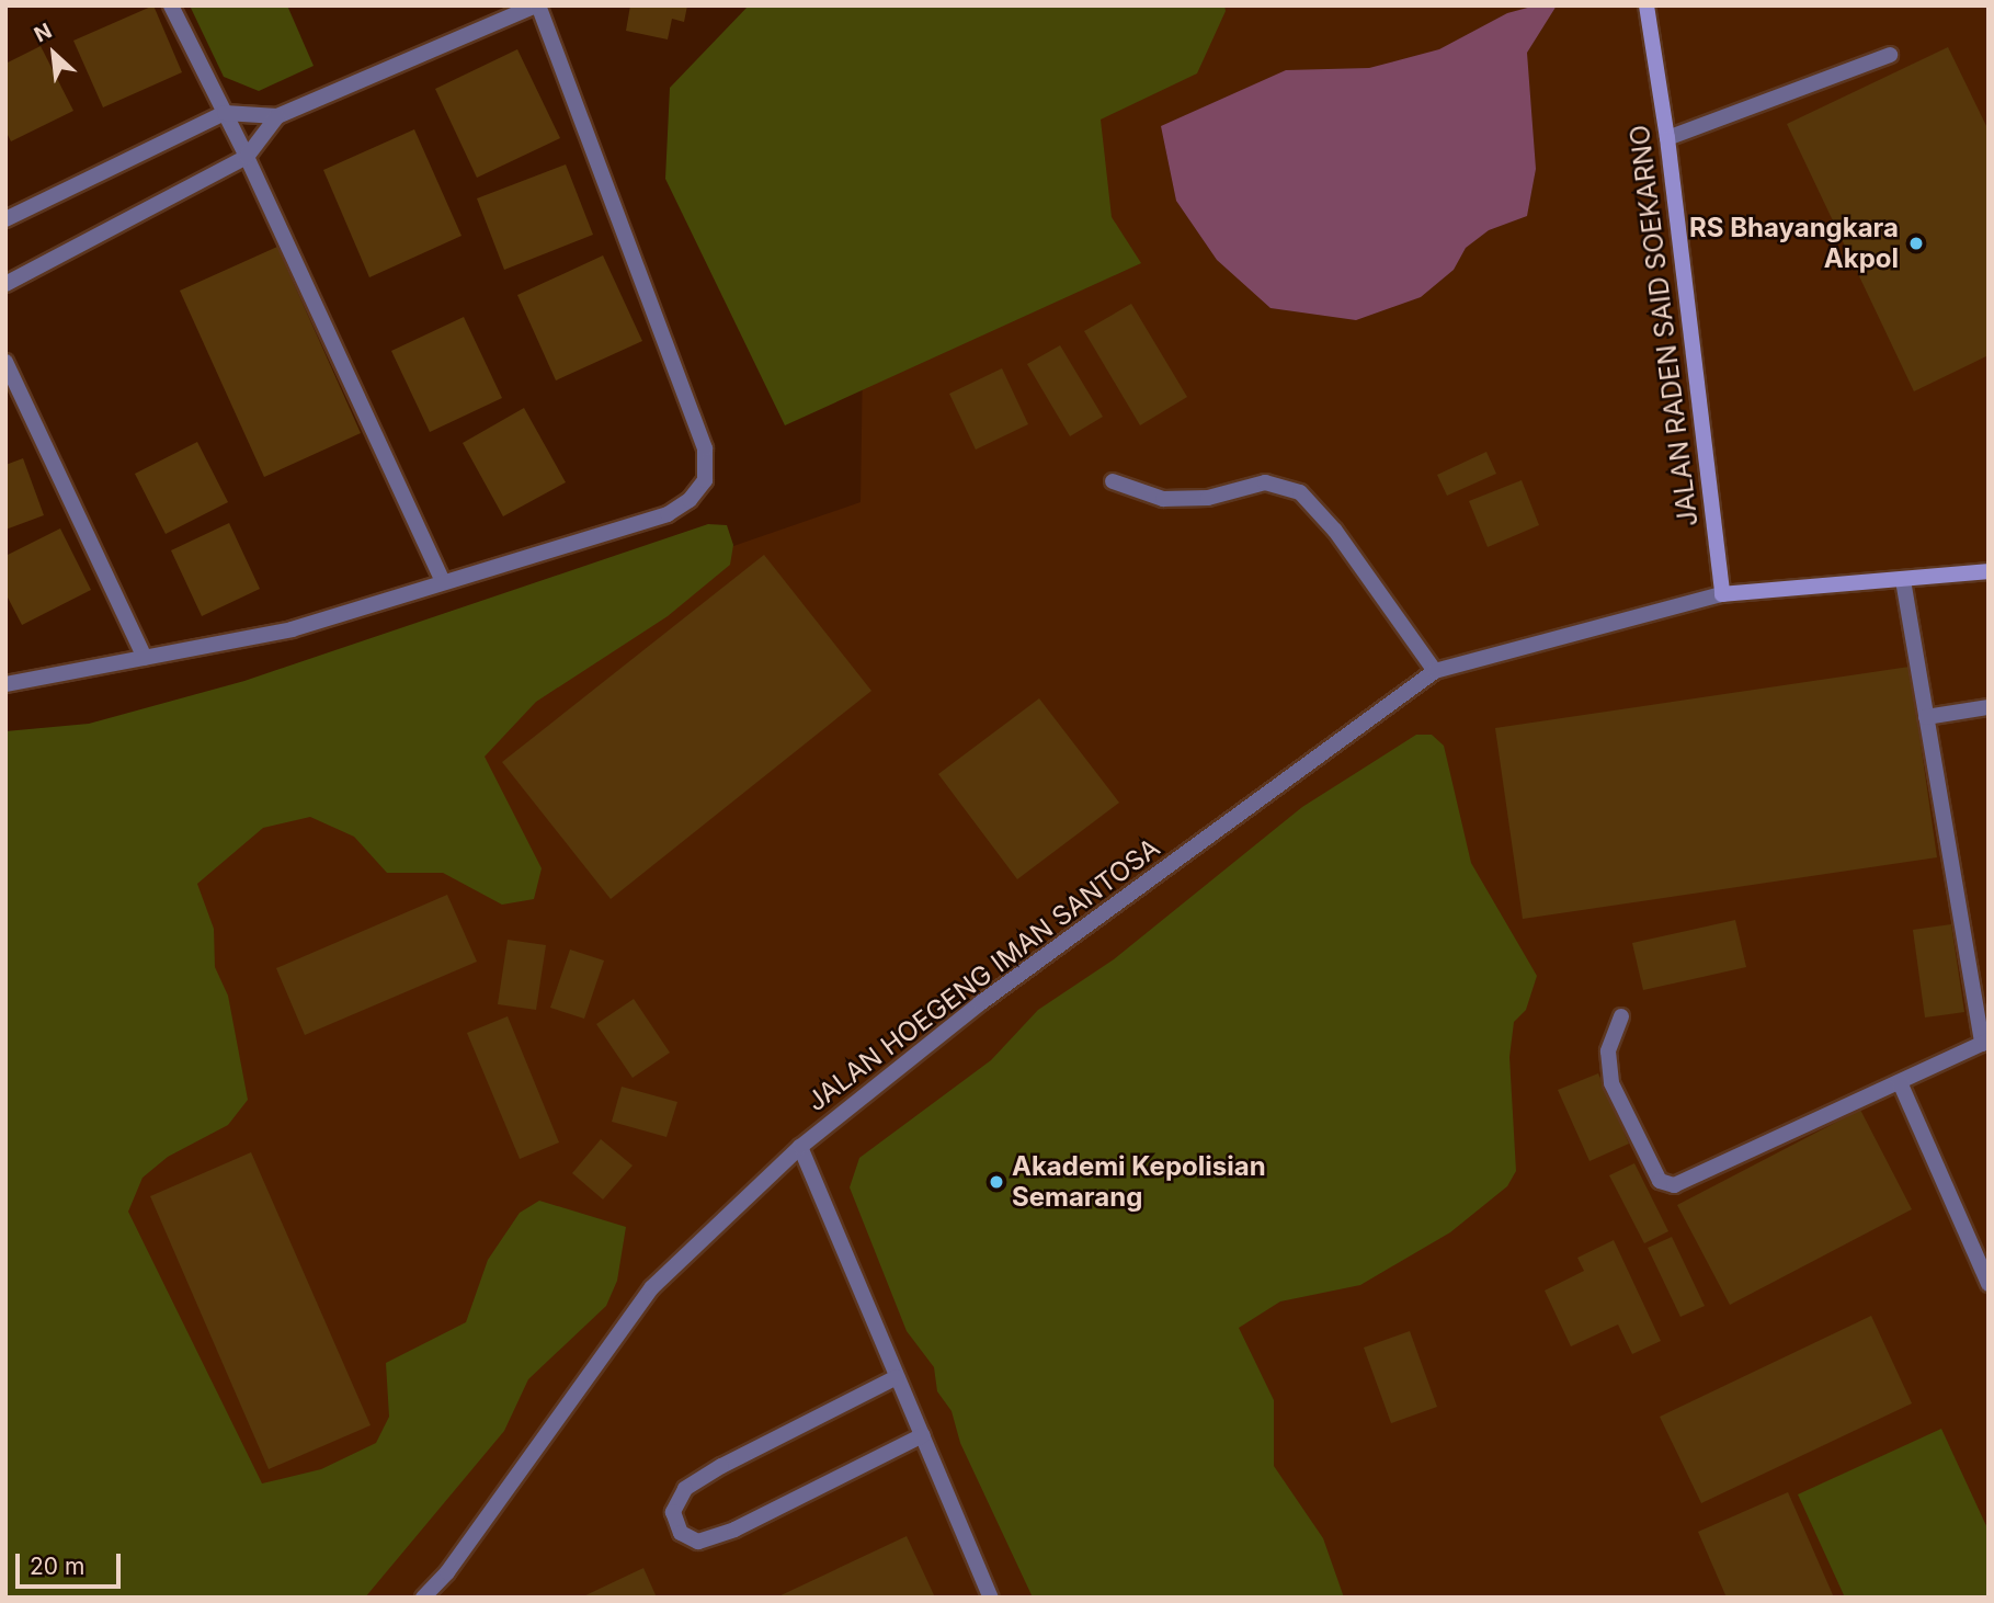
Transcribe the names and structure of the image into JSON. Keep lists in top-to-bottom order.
{
  "streets": {
    "street": ["JALAN RADEN SAID SOEKARNO", "JALAN HOEGENG IMAN SANTOSA"]
  },
  "crossings": [
    ["JALAN RADEN SAID SOEKARNO", "JALAN HOEGENG IMAN SANTOSA"]
  ],
  "places": ["RS Bhayangkara Akpol", "Akademi Kepolisian Semarang"],
  "scale_bar": "20 m",
  "north": "top left"
}
